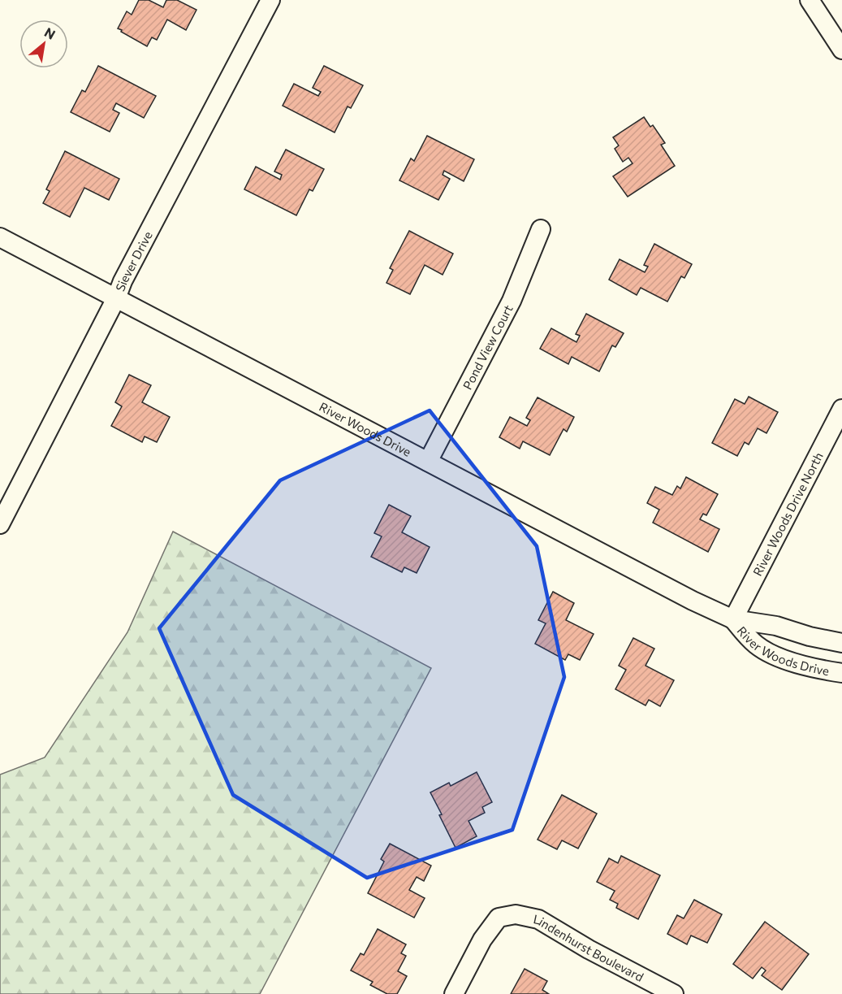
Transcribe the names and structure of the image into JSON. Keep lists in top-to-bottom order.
{
  "streets": {
    "street": [
      "Siever Drive",
      "Pond View Court",
      "River Woods Drive",
      "River Woods Drive North",
      "Lindenhurst Boulevard"
    ]
  },
  "crossings": [
    ["Siever Drive", "River Woods Drive"],
    ["Pond View Court", "River Woods Drive"],
    ["River Woods Drive", "River Woods Drive North"]
  ],
  "north": "top right"
}
